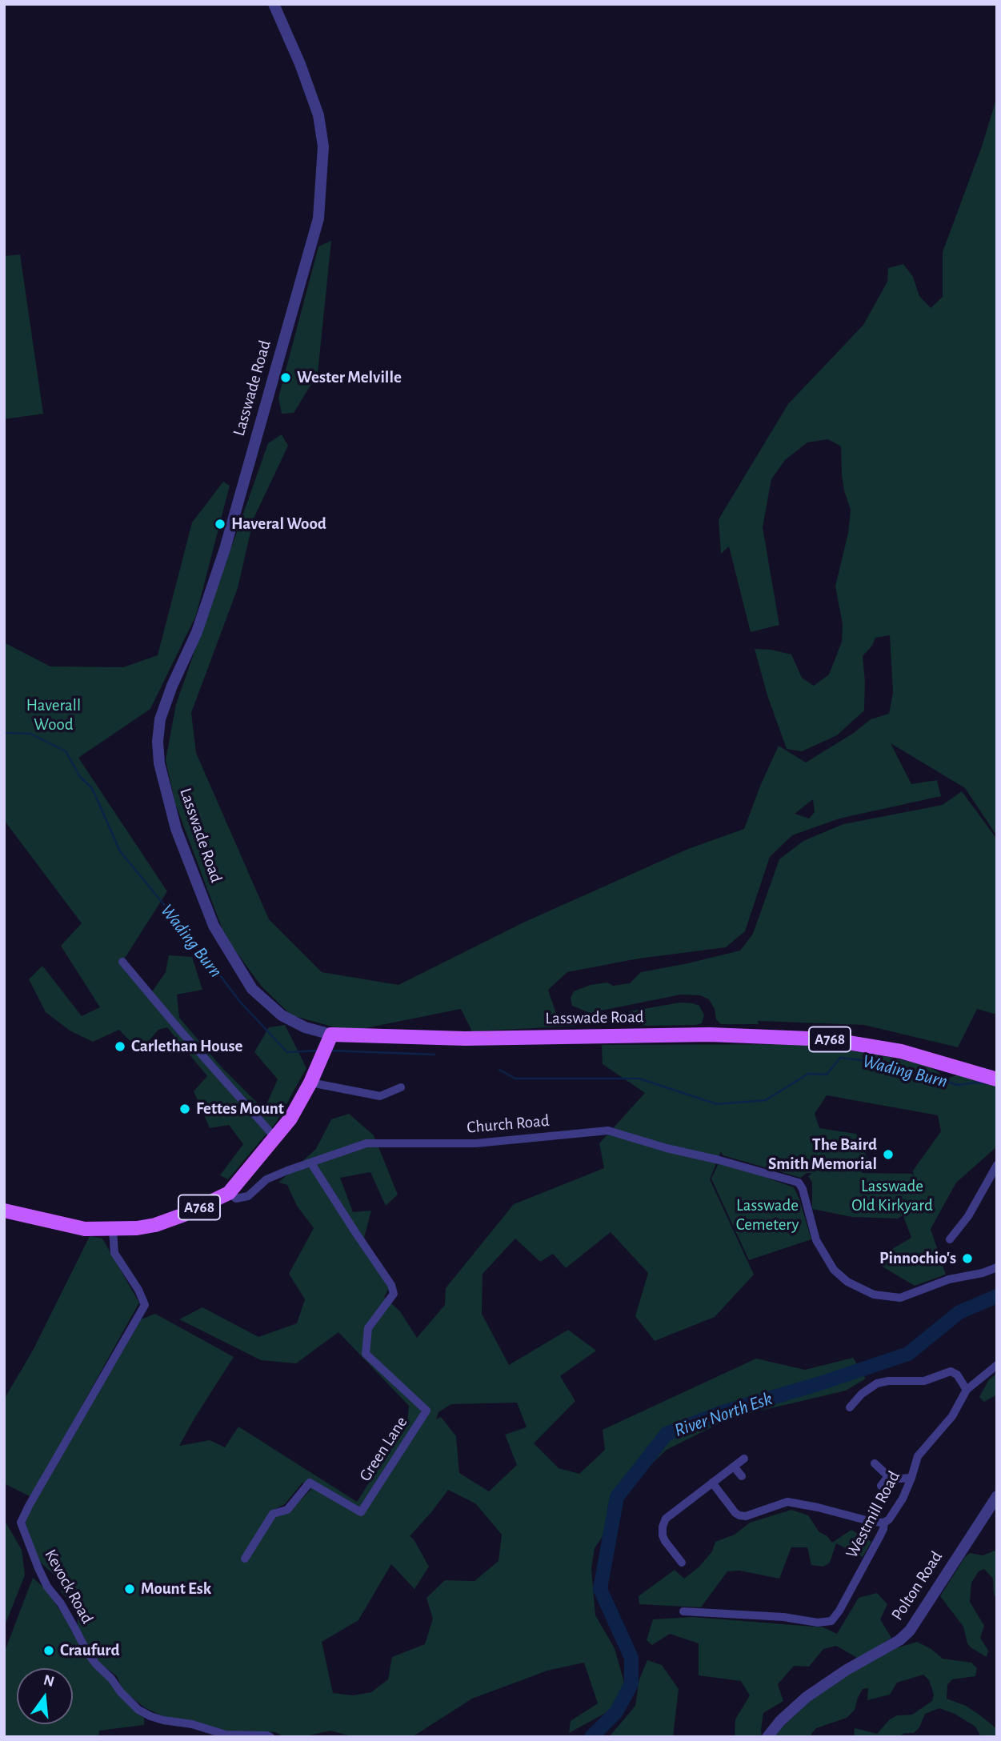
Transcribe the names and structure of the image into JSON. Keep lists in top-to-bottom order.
{
  "streets": {
    "main road": ["Lasswade Road", "A768"],
    "street": [
      "Church Road",
      "Green Lane",
      "Westmill Road",
      "Polton Road",
      "Kevock Road"
    ]
  },
  "crossings": [
    ["Lasswade Road", "A768"],
    ["A768", "Church Road"],
    ["A768", "Kevock Road"],
    ["Church Road", "Green Lane"]
  ],
  "water": ["Wading Burn", "River North Esk"],
  "parks": ["Haverall Wood", "Lasswade Old Kirkyard", "Lasswade Cemetery"],
  "places": [
    "Wester Melville",
    "Haveral Wood",
    "Carlethan House",
    "Fettes Mount",
    "The Baird Smith Memorial",
    "Pinnochio's",
    "Mount Esk",
    "Craufurd"
  ],
  "north": "top"
}
